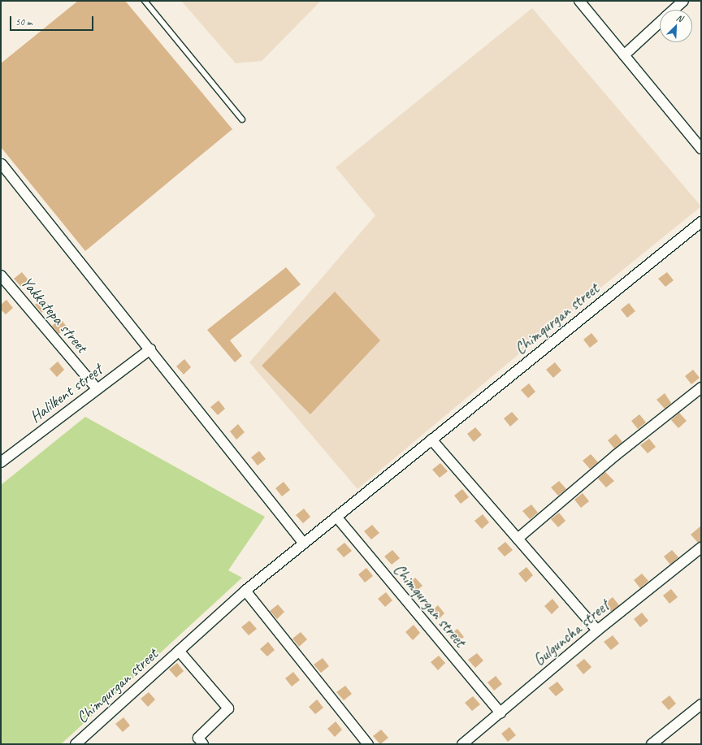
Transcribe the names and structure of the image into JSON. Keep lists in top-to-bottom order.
{
  "streets": {
    "street": [
      "Yakkatepa street",
      "Chimqurgan street",
      "Halilkent street",
      "Gulguncha street"
    ]
  },
  "crossings": [
    ["Yakkatepa street", "Halilkent street"],
    ["Chimqurgan street", "Gulguncha street"]
  ],
  "scale_bar": "50 m",
  "north": "top right"
}
